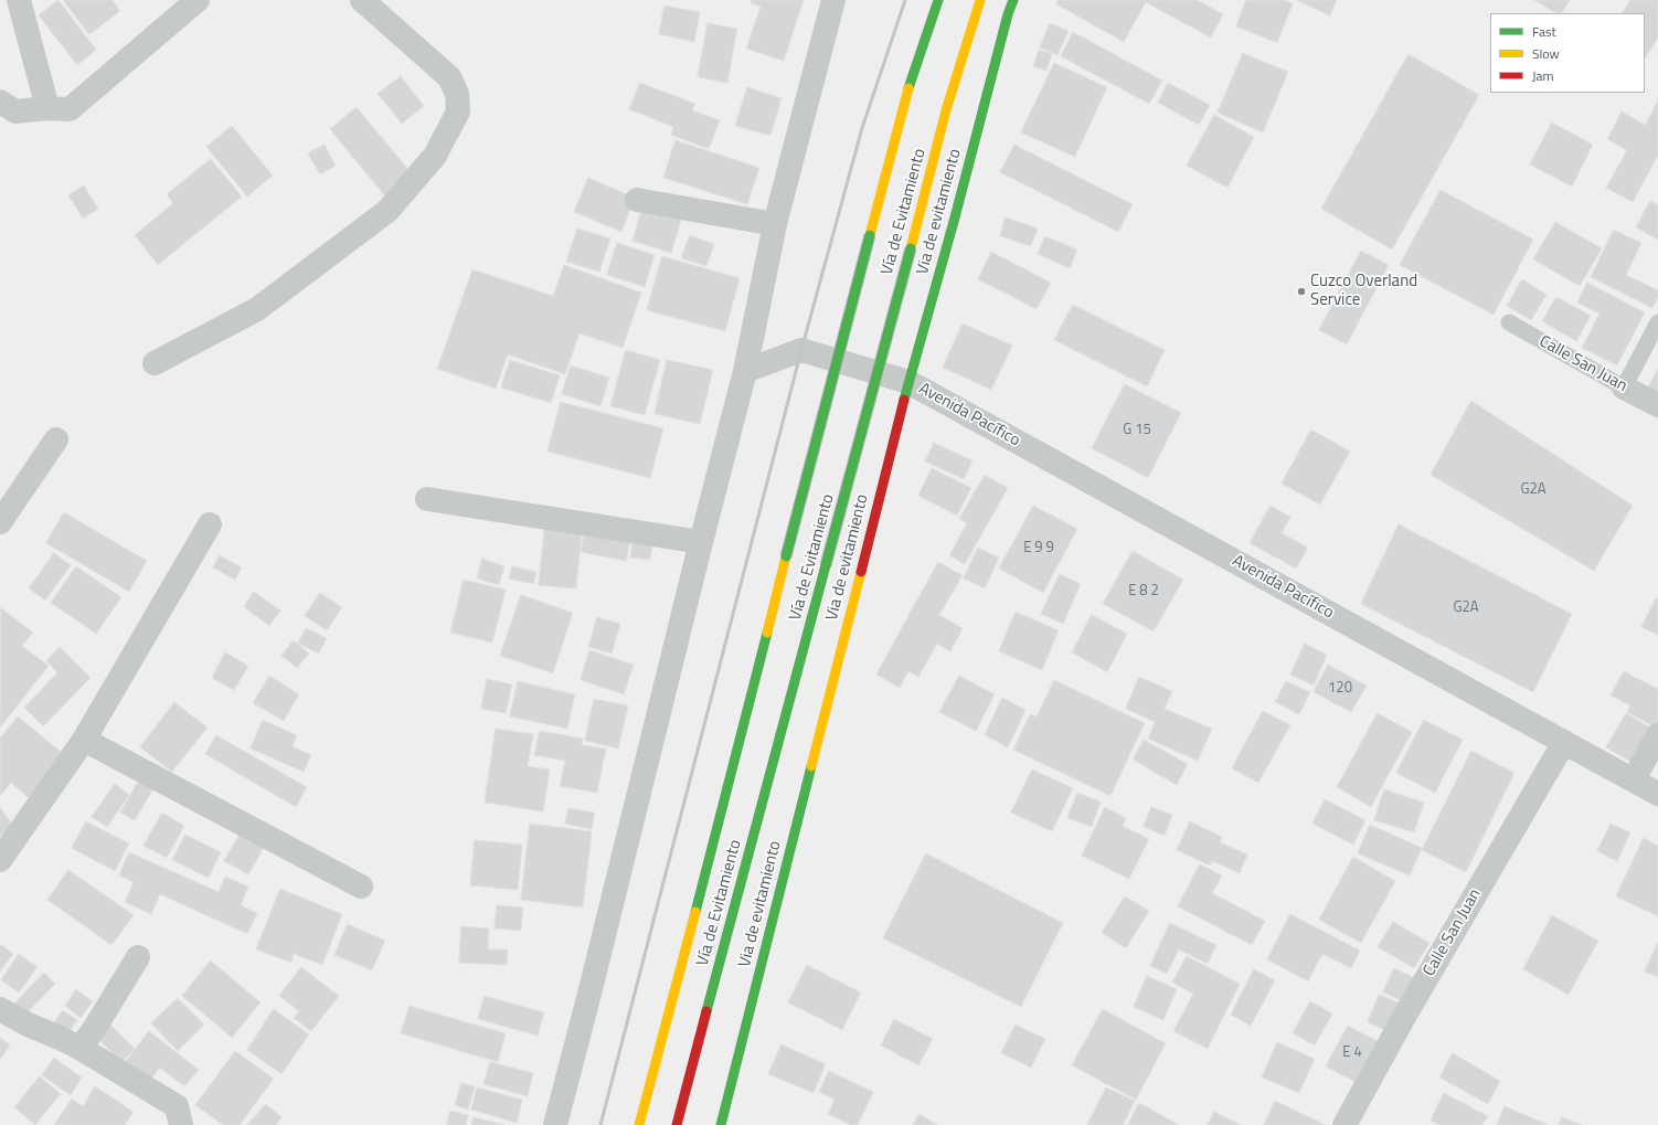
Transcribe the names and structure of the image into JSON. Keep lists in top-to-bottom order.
{
  "streets": {
    "main road": ["Vía de Evitamiento", "Via de evitamiento"],
    "street": ["Calle San Juan", "Avenida Pacífico"]
  },
  "crossings": [
    ["Via de evitamiento", "Avenida Pacífico"],
    ["Calle San Juan", "Avenida Pacífico"]
  ],
  "places": ["Cuzco Overland Service"],
  "house_numbers": [
    "G 15",
    "G2A",
    "E 9 9",
    "E 8 2",
    "G2A",
    "120",
    "E 4"
  ],
  "legend": ["Fast", "Slow", "Jam"]
}
